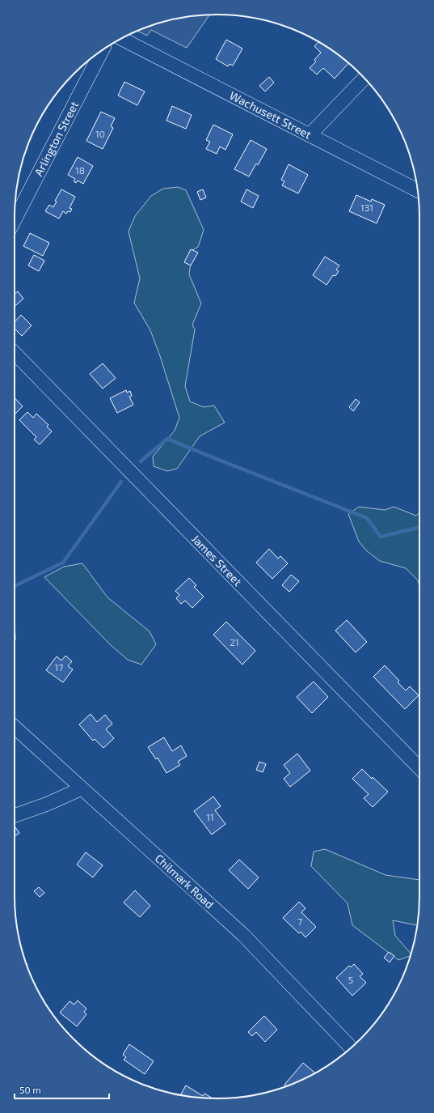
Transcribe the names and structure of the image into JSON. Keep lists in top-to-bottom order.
{
  "streets": {
    "street": [
      "Wachusett Street",
      "Arlington Street",
      "James Street",
      "Chilmark Road"
    ]
  },
  "house_numbers": [
    "10",
    "18",
    "131",
    "21",
    "17",
    "11",
    "7",
    "5"
  ],
  "scale_bar": "50 m"
}
